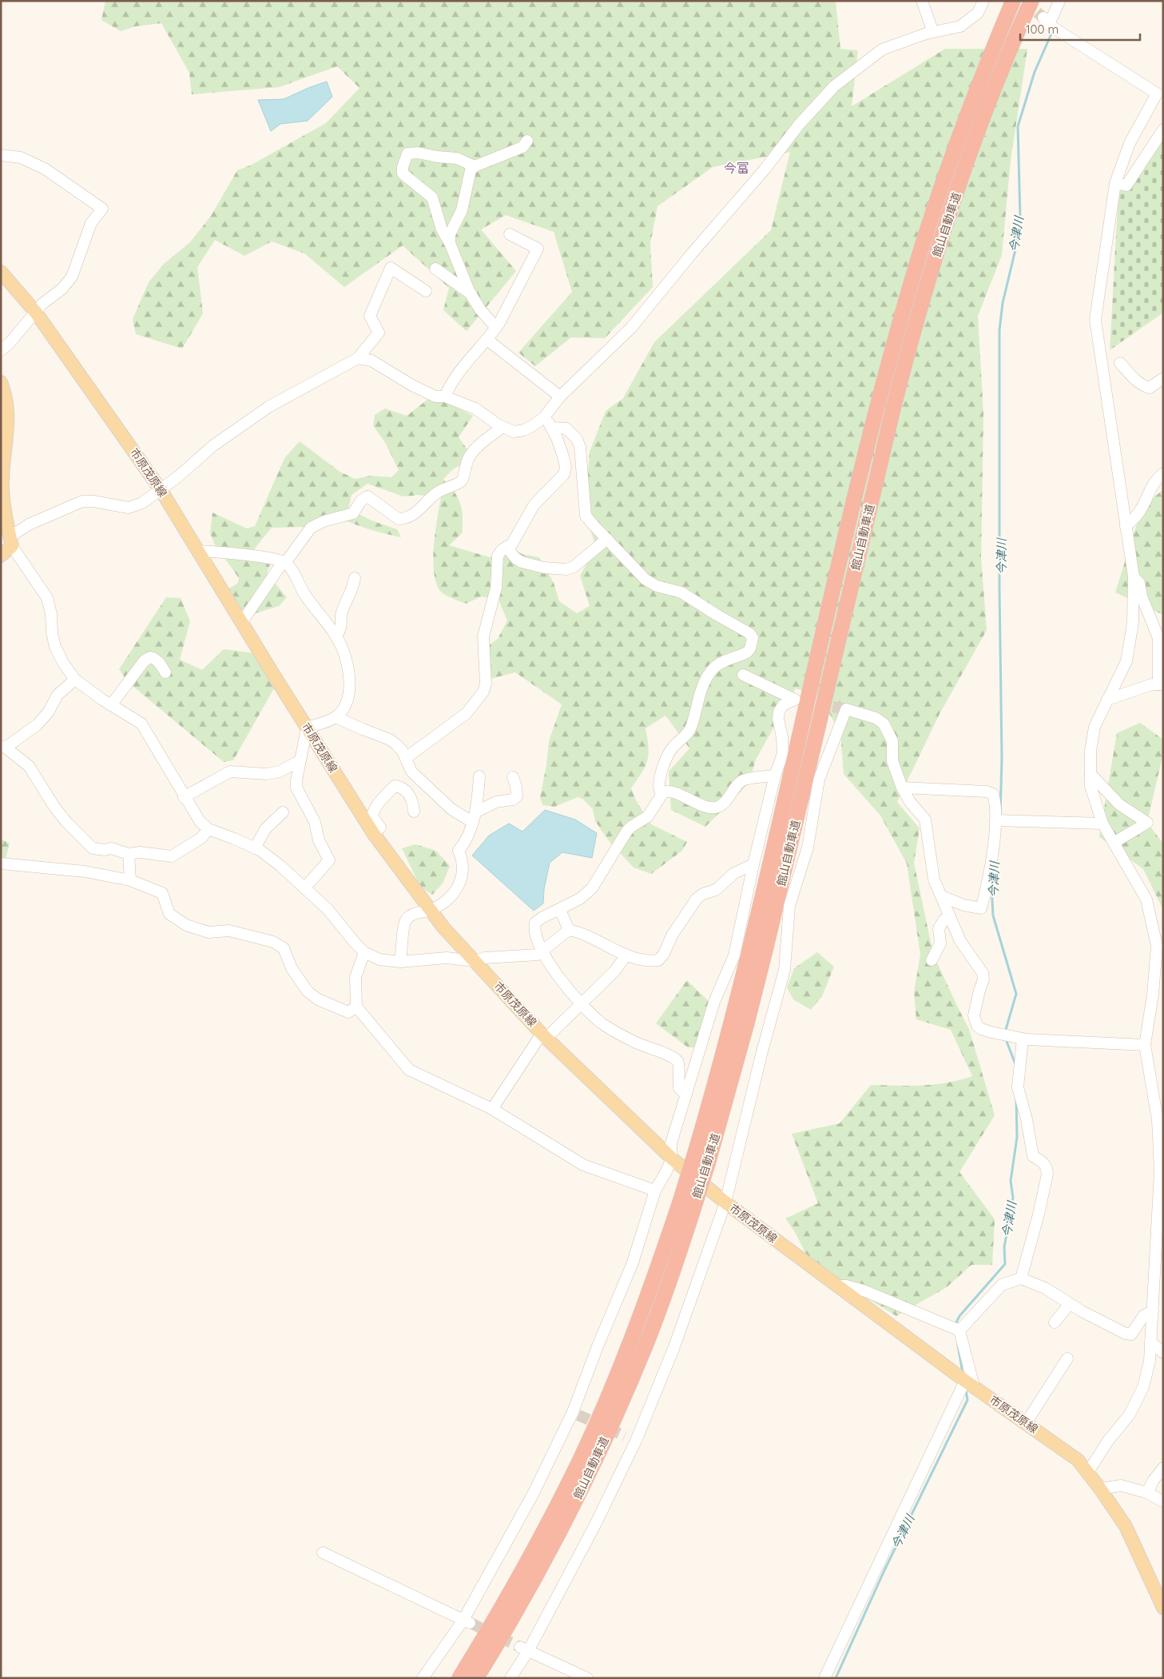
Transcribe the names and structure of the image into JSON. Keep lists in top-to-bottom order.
{
  "streets": {
    "highway": ["館山自動車道"],
    "main road": ["市原茂原線"]
  },
  "districts": ["今富"],
  "water": ["今津川"],
  "scale_bar": "100 m"
}
